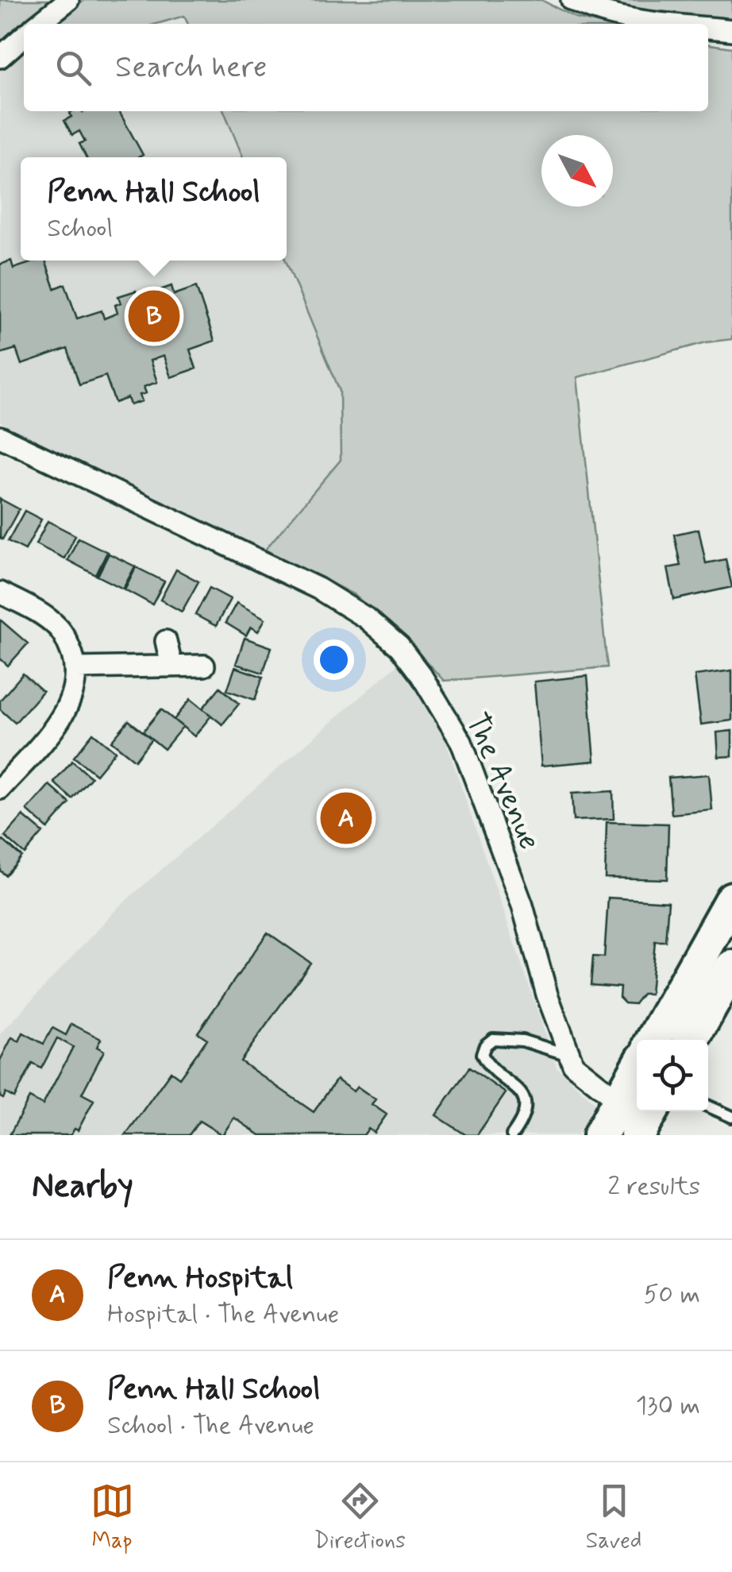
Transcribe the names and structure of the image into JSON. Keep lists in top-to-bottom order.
{
  "streets": {
    "street": ["The Avenue"]
  },
  "north": "bottom right",
  "page": {
    "search": "Search here",
    "popup": ["Penn Hall School", "School"],
    "pins": ["B", "A"],
    "heading": ["Nearby", "2 results"],
    "list": [
      {
        "mark": "A",
        "name": "Penn Hospital",
        "note": "Hospital · The Avenue",
        "value": "50 m"
      },
      {
        "mark": "B",
        "name": "Penn Hall School",
        "note": "School · The Avenue",
        "value": "130 m"
      }
    ],
    "nav": ["Map", "Directions", "Saved"]
  }
}
